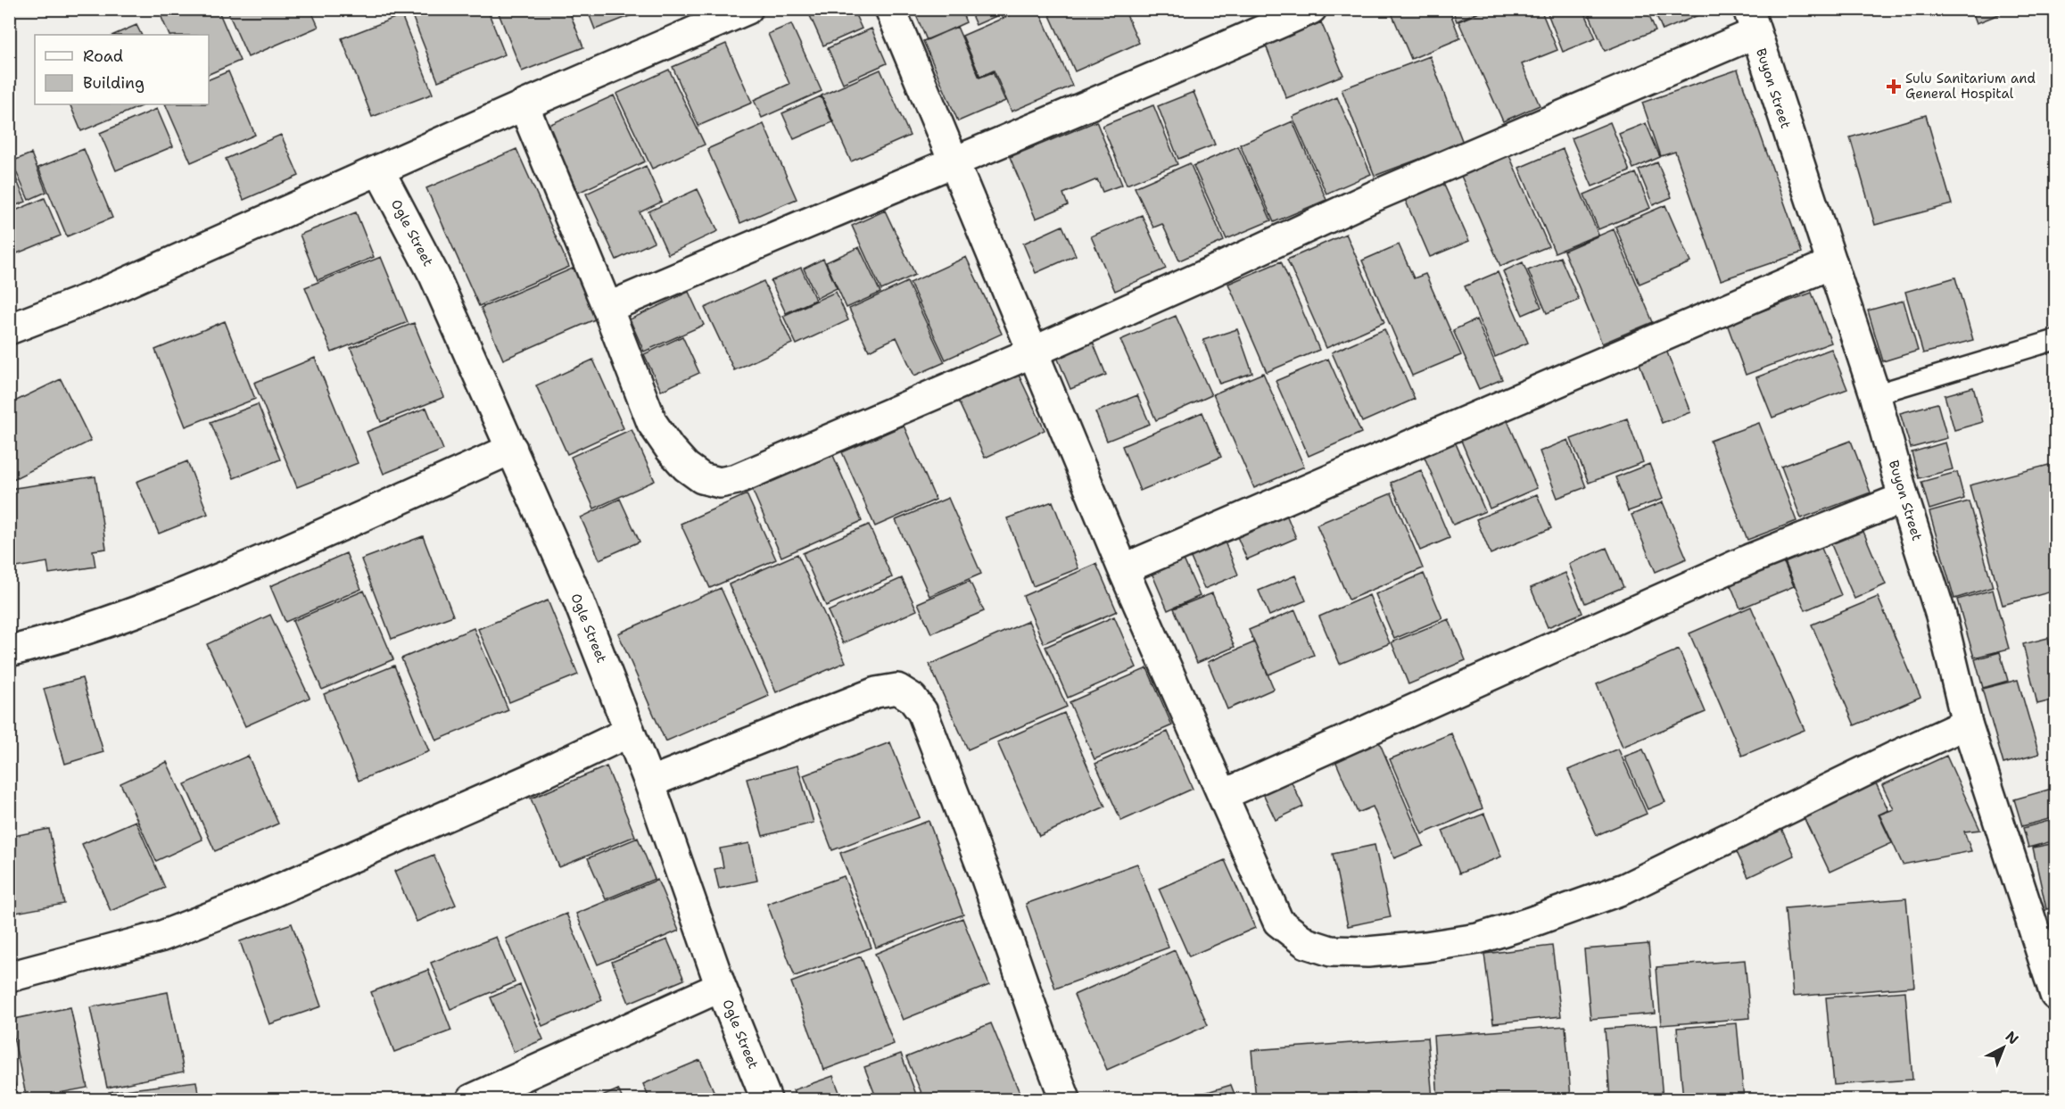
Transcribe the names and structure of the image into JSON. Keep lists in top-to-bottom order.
{
  "streets": {
    "street": ["Buyon Street", "Ogle Street"]
  },
  "places": {
    "health": ["Sulu Sanitarium and General Hospital"]
  },
  "legend": ["Road", "Building"],
  "north": "top right"
}
